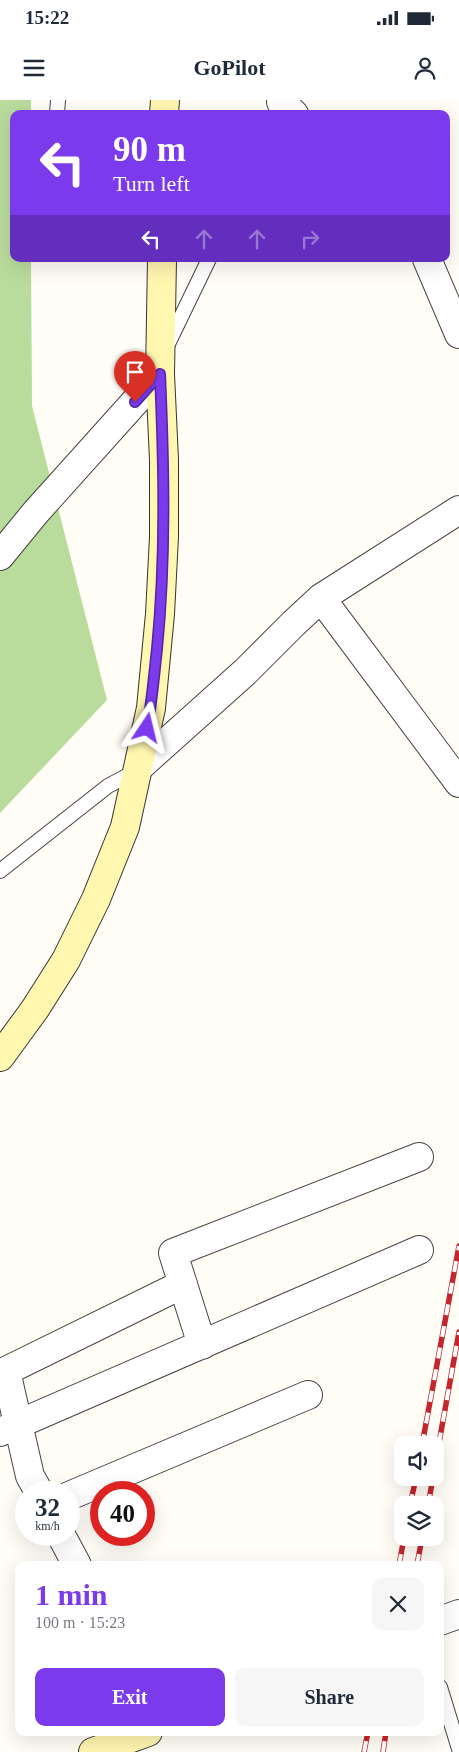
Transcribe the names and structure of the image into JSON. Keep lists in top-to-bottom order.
{
  "page": {
    "status": "15:22",
    "header": "GoPilot",
    "turn": ["90 m", "Turn left"],
    "speed": "32 km/h",
    "limit": "40",
    "heading": ["1 min", "100 m · 15:23"],
    "buttons": ["Exit", "Share"]
  }
}
